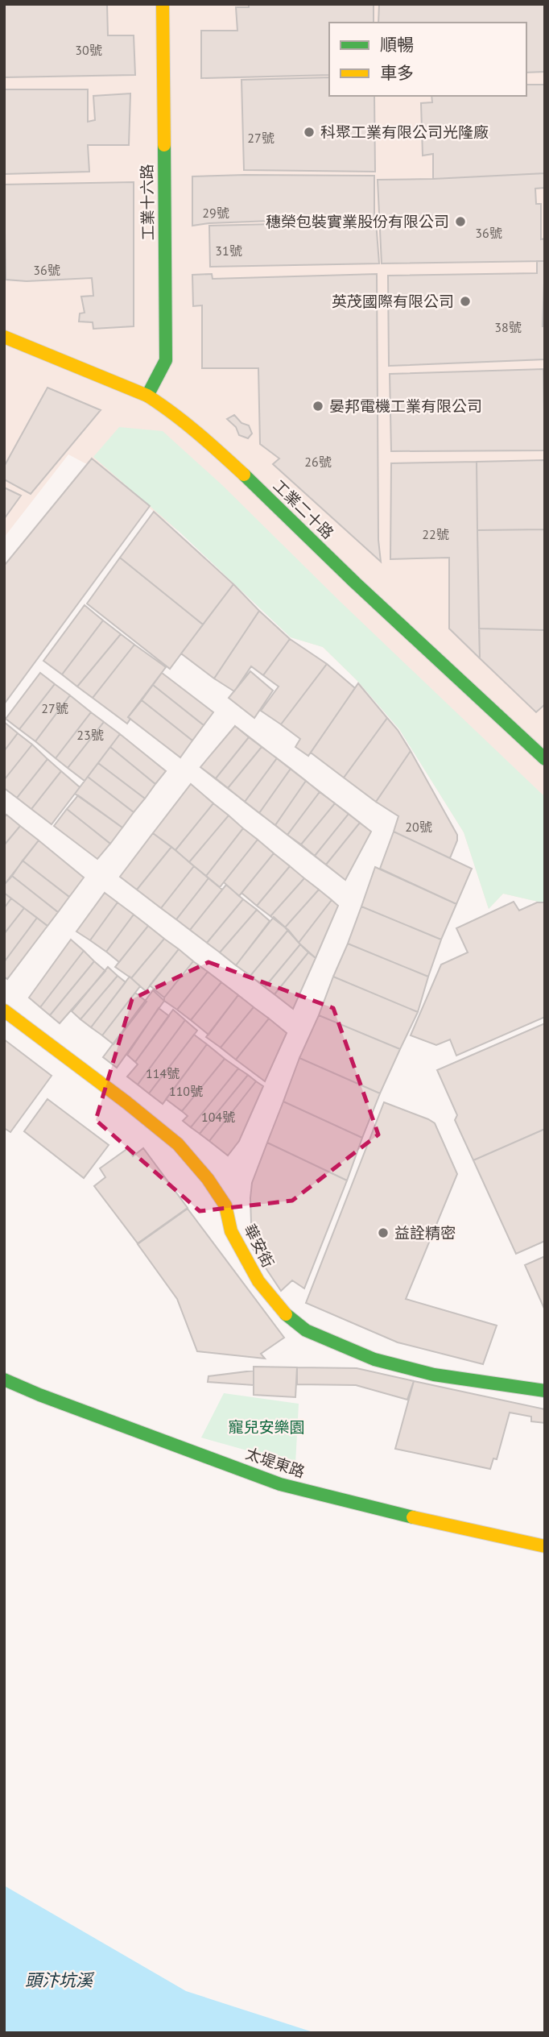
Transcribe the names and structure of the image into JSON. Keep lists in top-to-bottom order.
{
  "streets": {
    "street": [
      "工業十六路",
      "工業二十路",
      "華安街",
      "太堤東路"
    ]
  },
  "crossings": [
    ["工業十六路", "工業二十路"]
  ],
  "water": ["頭汴坑溪"],
  "parks": ["寵兒安樂園"],
  "places": [
    "科聚工業有限公司光隆廠",
    "穗榮包裝實業股份有限公司",
    "英茂國際有限公司",
    "晏邦電機工業有限公司",
    "益詮精密"
  ],
  "house_numbers": [
    "30號",
    "27號",
    "29號",
    "36號",
    "31號",
    "36號",
    "38號",
    "26號",
    "22號",
    "27號",
    "23號",
    "20號",
    "114號",
    "110號",
    "104號"
  ],
  "legend": ["順暢", "車多"]
}
